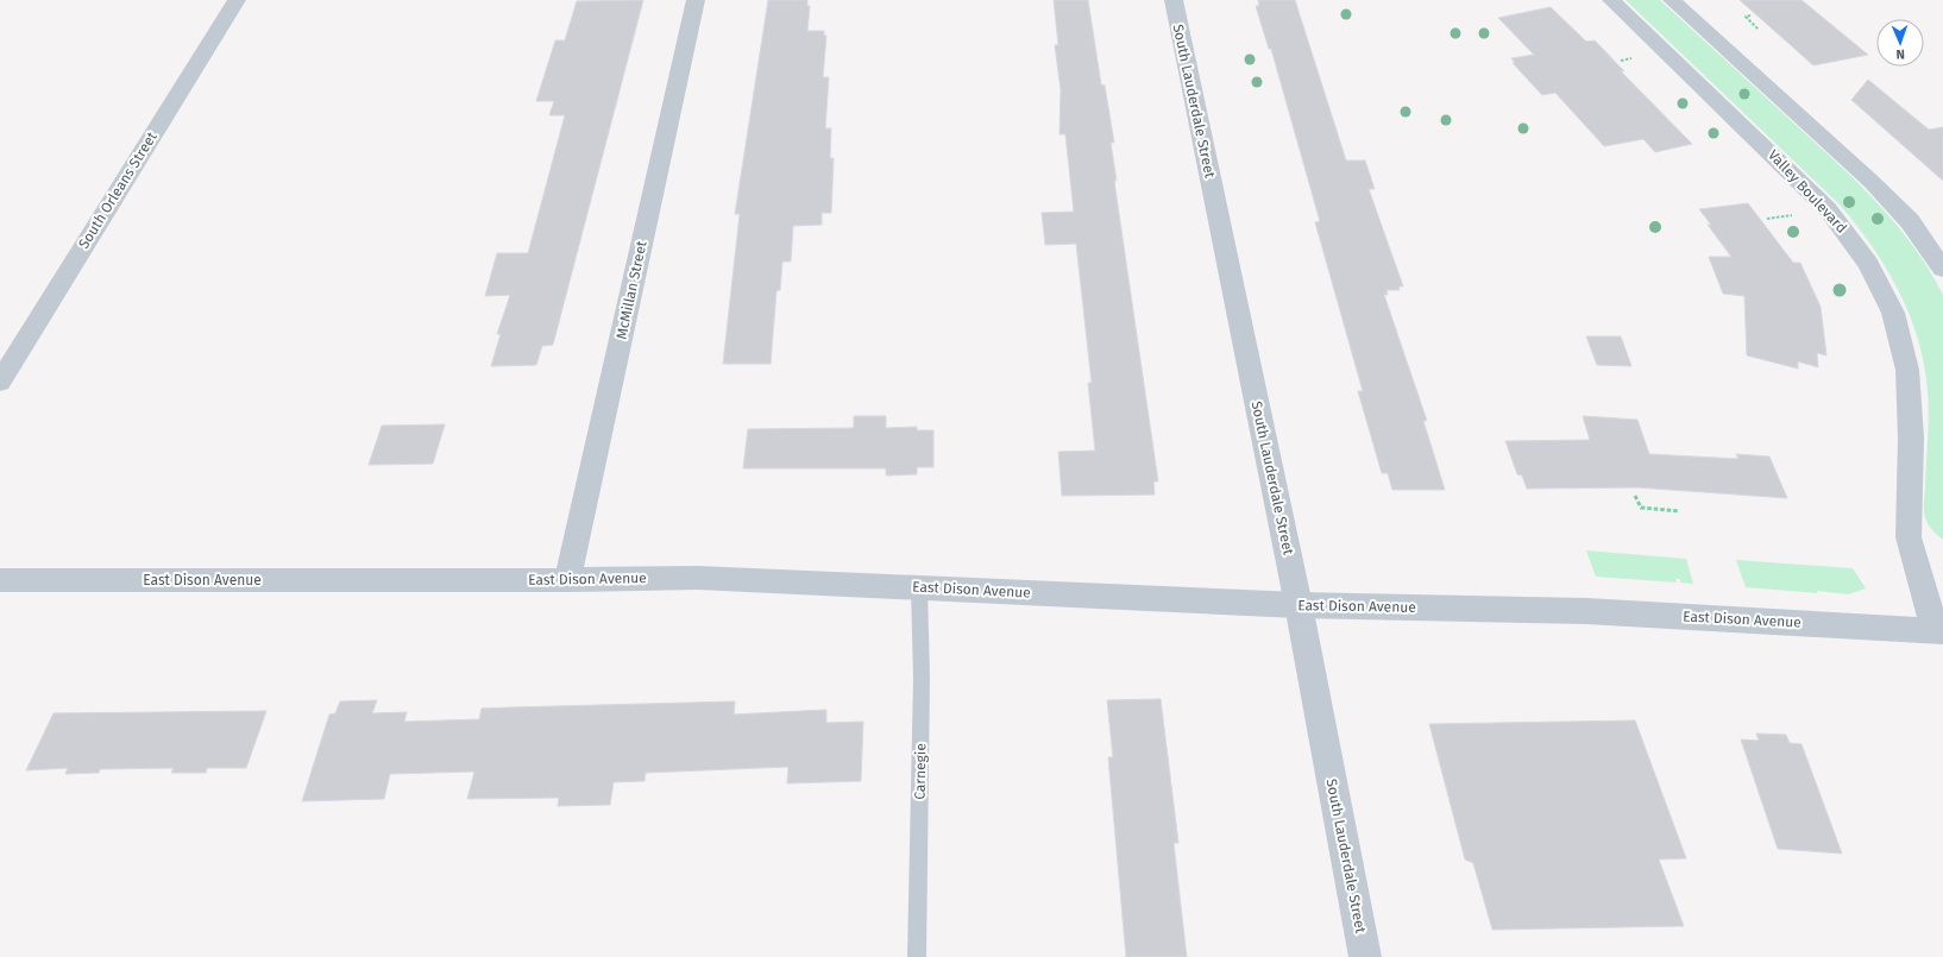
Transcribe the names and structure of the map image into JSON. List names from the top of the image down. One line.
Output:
{"streets":{"street":["South Lauderdale Street","South Orleans Street","Valley Boulevard","McMillan Street","East Dison Avenue"],"lane":["Carnegie"]},"crossings":[["South Lauderdale Street","East Dison Avenue"],["Valley Boulevard","East Dison Avenue"],["McMillan Street","East Dison Avenue"],["East Dison Avenue","Carnegie"]],"north":"bottom"}
